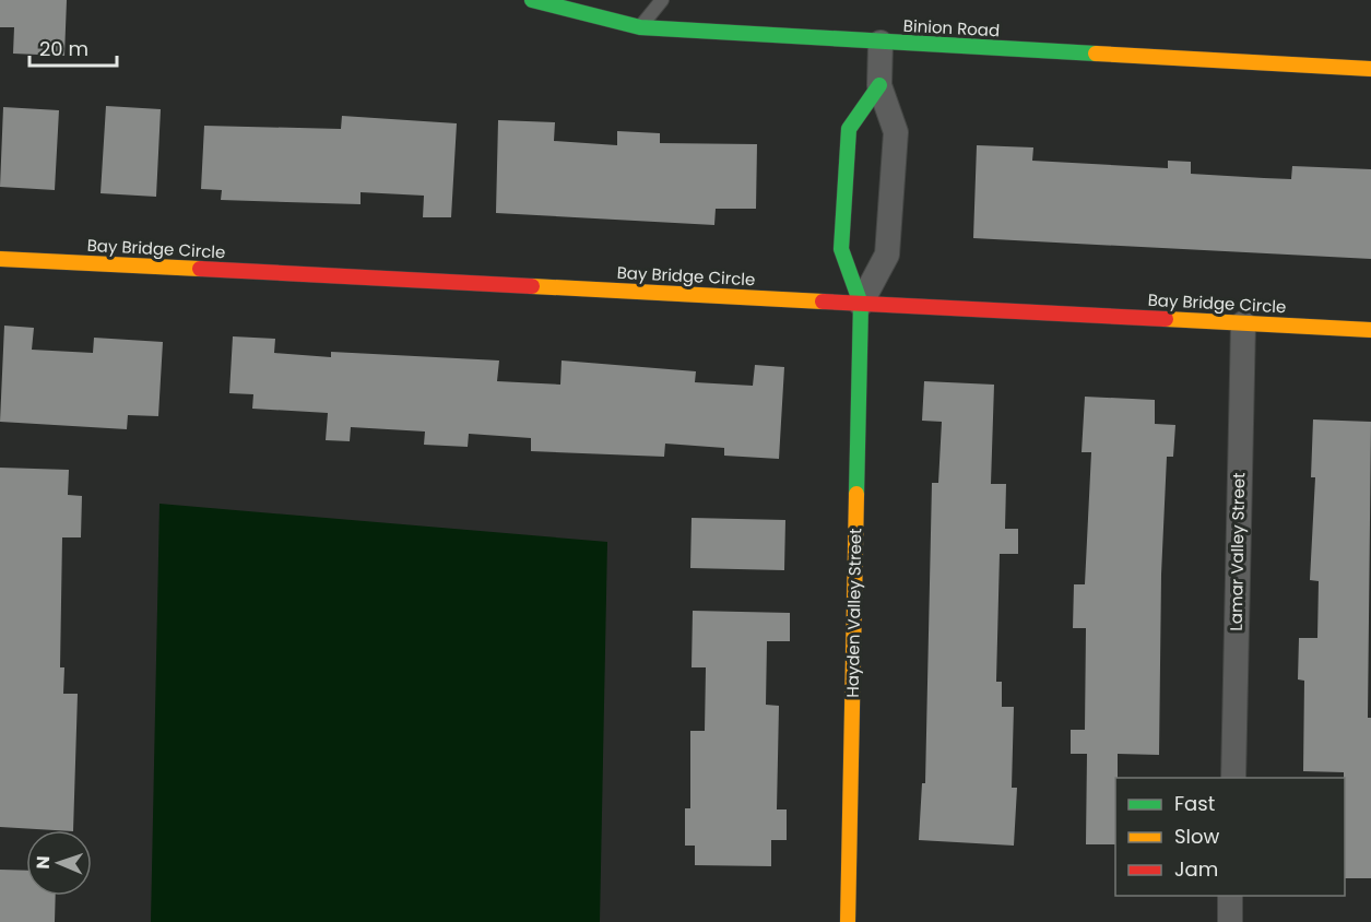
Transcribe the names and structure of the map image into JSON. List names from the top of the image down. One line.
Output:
{"streets":{"street":["Binion Road","Bay Bridge Circle","Lamar Valley Street","Hayden Valley Street"]},"crossings":[["Binion Road","Hayden Valley Street"],["Bay Bridge Circle","Lamar Valley Street"],["Bay Bridge Circle","Hayden Valley Street"]],"legend":["Fast","Slow","Jam"],"scale_bar":"20 m","north":"left"}
